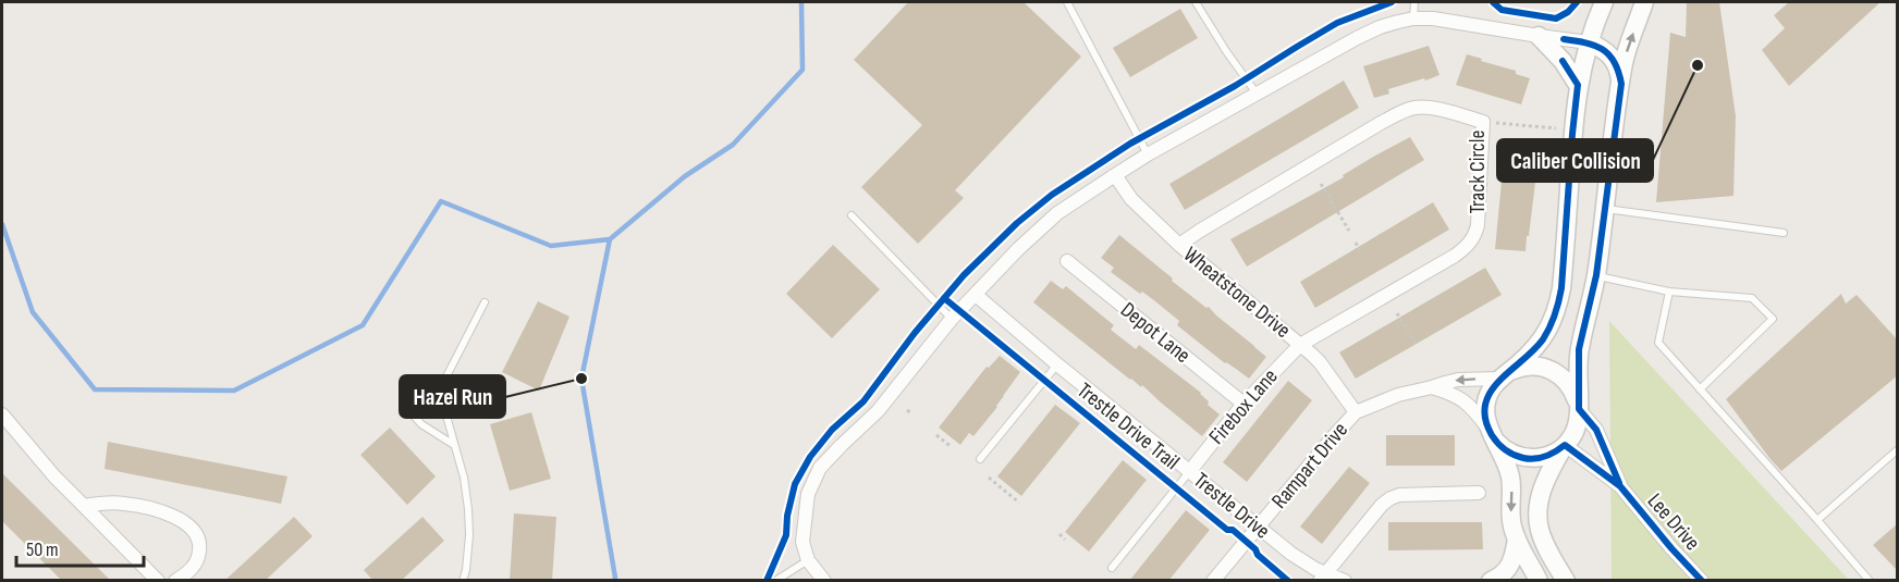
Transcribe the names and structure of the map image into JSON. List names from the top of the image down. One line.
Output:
{"streets":{"street":["Track Circle","Wheatstone Drive","Depot Lane","Firebox Lane","Rampart Drive","Trestle Drive","Lee Drive"],"cycle path":["Trestle Drive Trail"]},"crossings":[["Track Circle","Wheatstone Drive"],["Track Circle","Firebox Lane"],["Wheatstone Drive","Firebox Lane"],["Wheatstone Drive","Rampart Drive"],["Depot Lane","Firebox Lane"],["Firebox Lane","Trestle Drive"],["Rampart Drive","Trestle Drive"]],"places":["Caliber Collision","Hazel Run"],"scale_bar":"50 m"}
